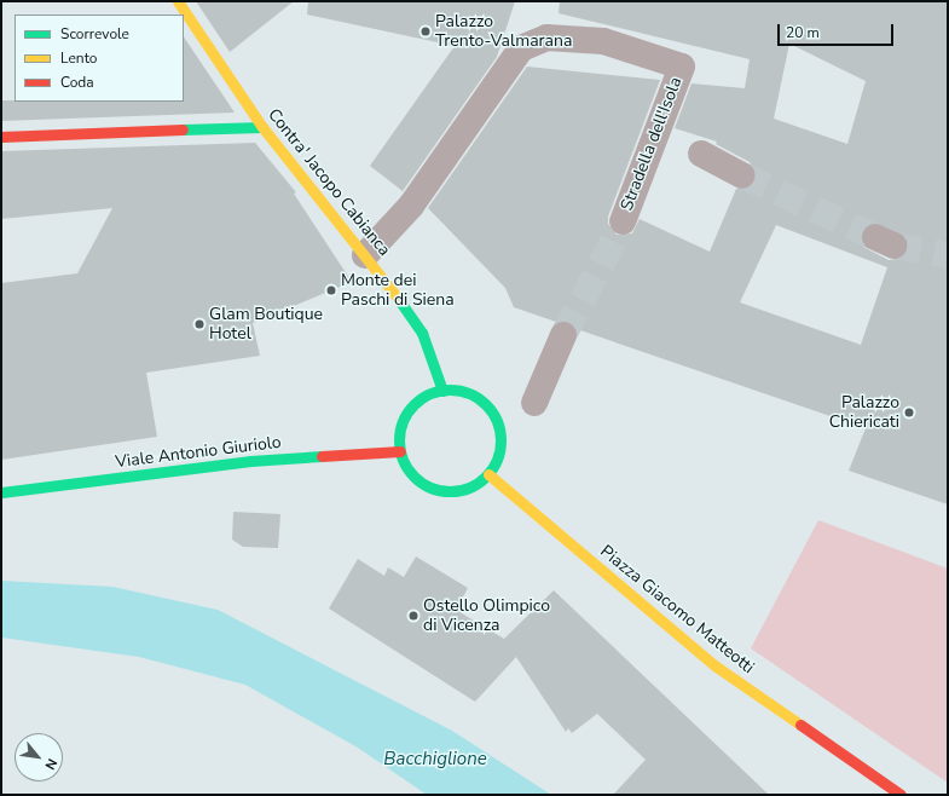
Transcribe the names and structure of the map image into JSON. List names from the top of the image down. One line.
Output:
{"streets":{"street":["Stradella dell'Isola","Contra' Jacopo Cabianca","Viale Antonio Giuriolo","Piazza Giacomo Matteotti"]},"crossings":[["Stradella dell'Isola","Contra' Jacopo Cabianca"],["Contra' Jacopo Cabianca","Viale Antonio Giuriolo"],["Contra' Jacopo Cabianca","Piazza Giacomo Matteotti"],["Viale Antonio Giuriolo","Piazza Giacomo Matteotti"]],"water":["Bacchiglione"],"places":["Palazzo Trento-Valmarana","Monte dei Paschi di Siena","Glam Boutique Hotel","Palazzo Chiericati","Ostello Olimpico di Vicenza"],"legend":["Scorrevole","Lento","Coda"],"scale_bar":"20 m","north":"bottom right"}
